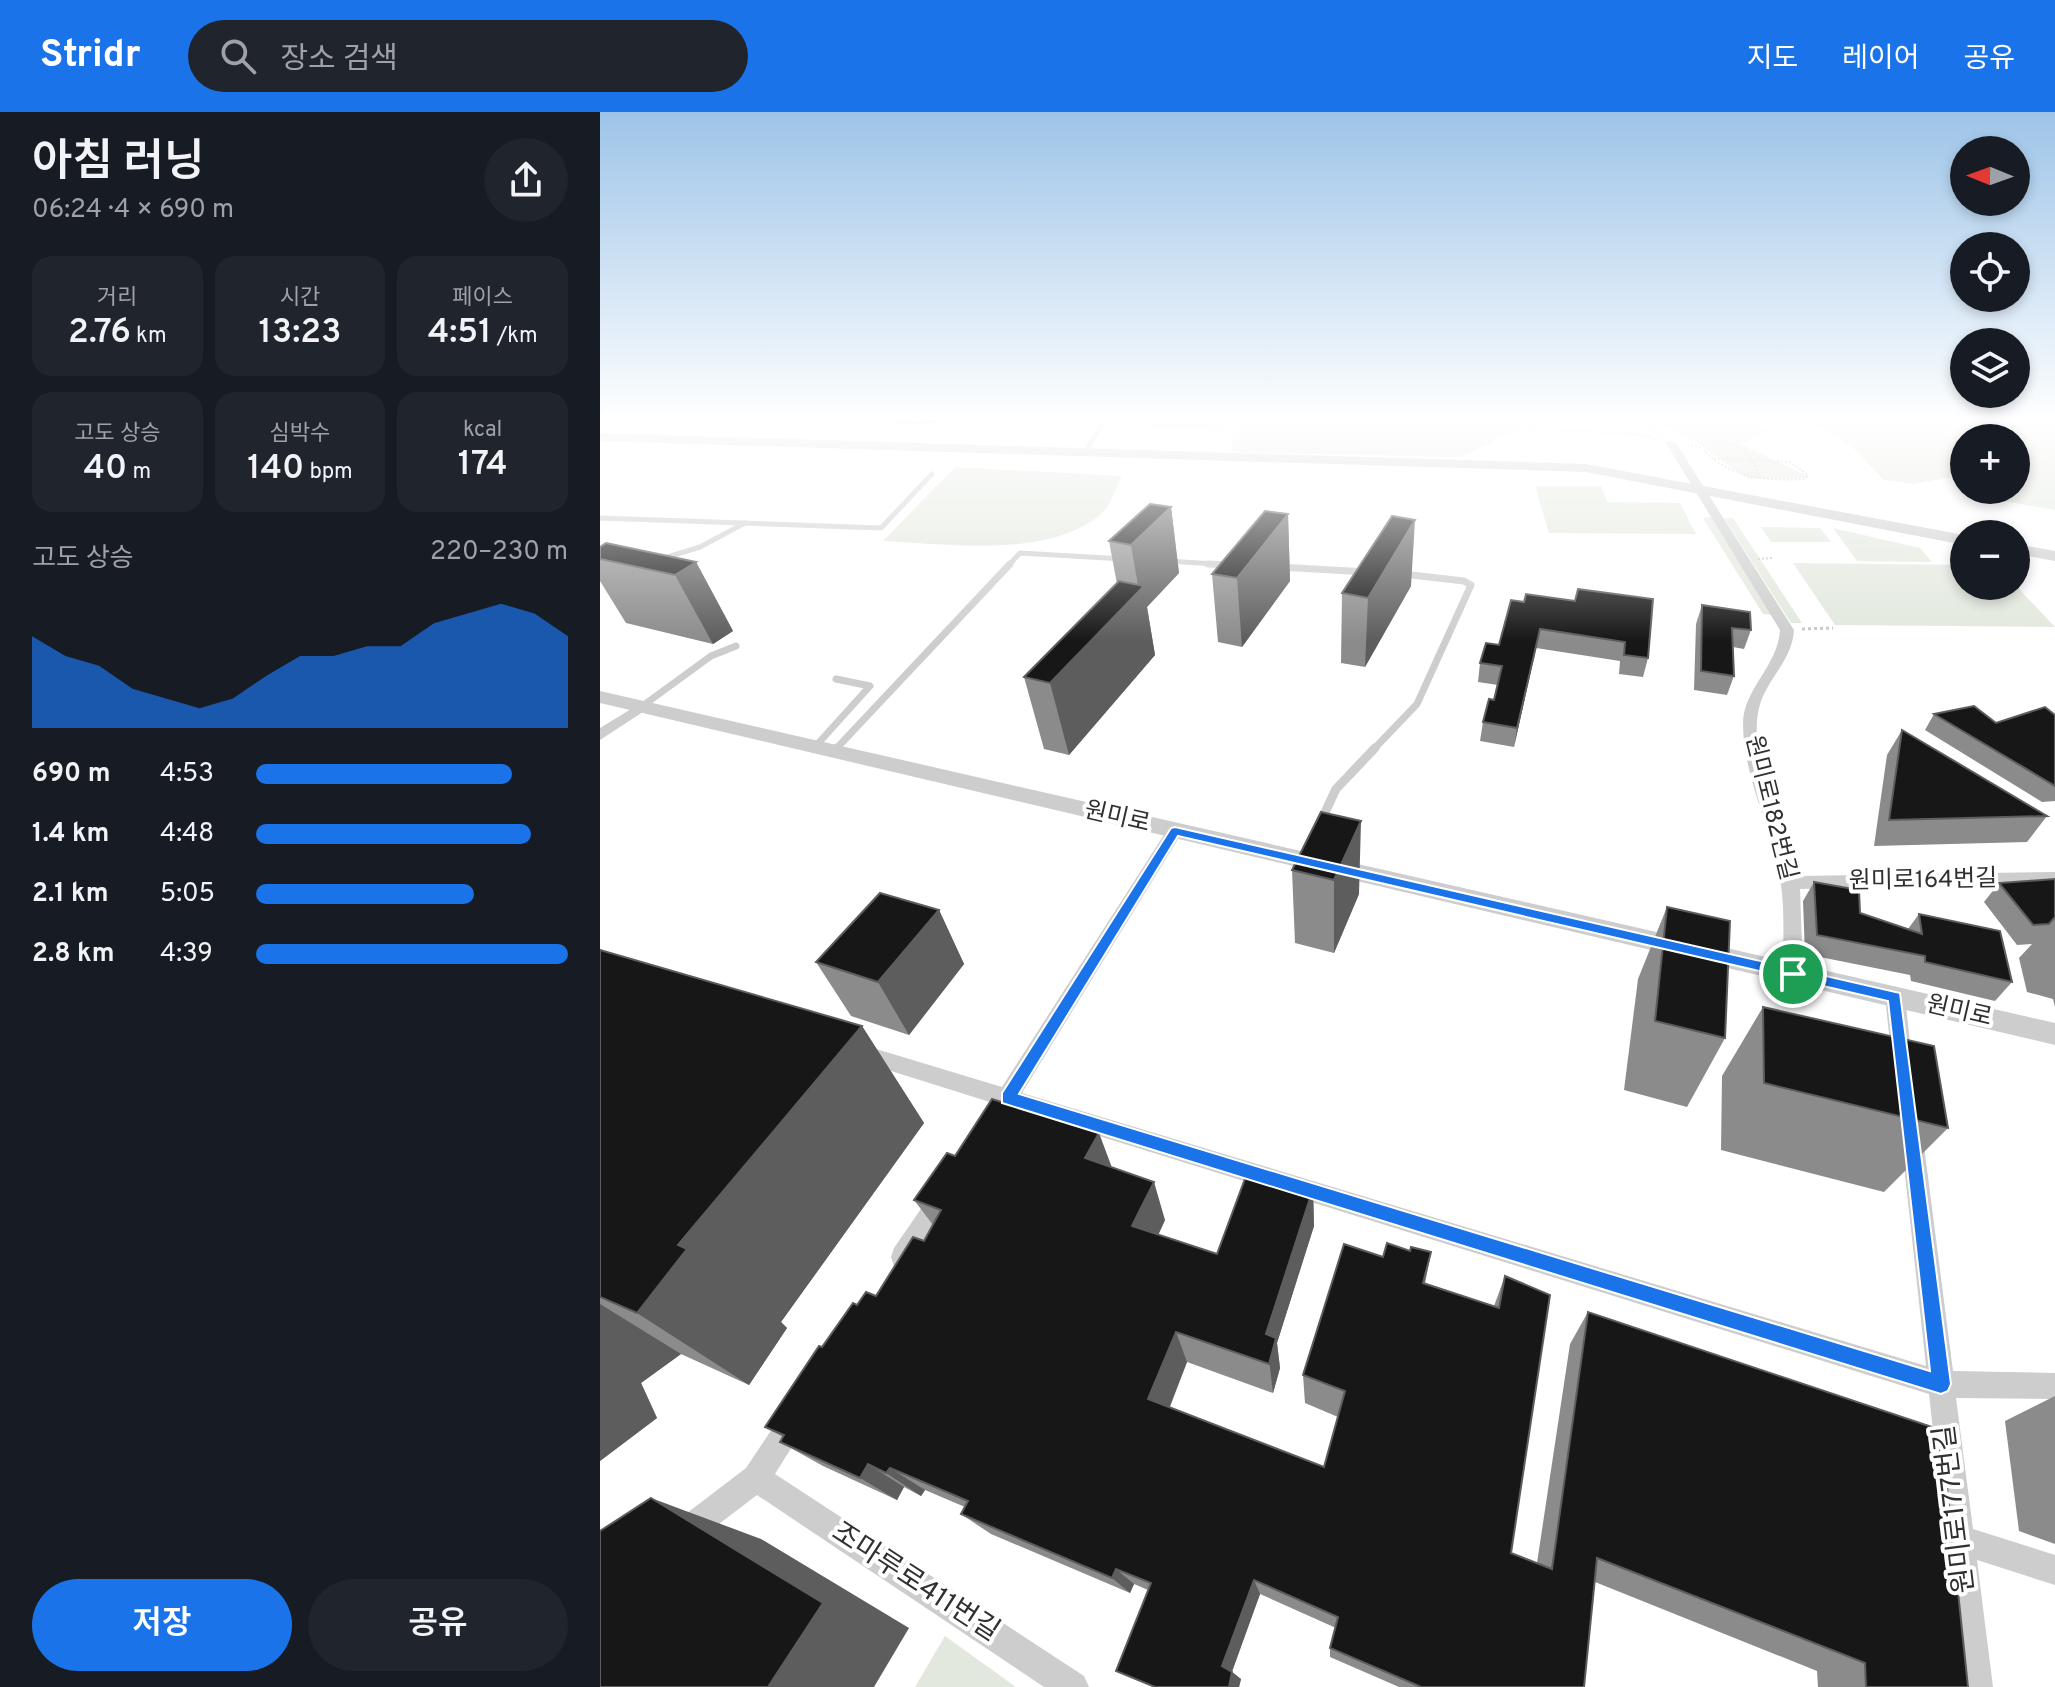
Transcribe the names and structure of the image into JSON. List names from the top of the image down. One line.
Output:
{"streets":{"street":["원미로182번길","원미로","원미로164번길","원미로177번길","조마루로411번길"]},"crossings":[["원미로182번길","원미로"],["원미로182번길","원미로164번길"],["원미로","원미로177번길"]],"north":"left","page":{"header":"Stridr","search":"장소 검색","nav":["지도","레이어","공유"],"heading":["아침 러닝","06:24 · 4 × 690 m"],"map_buttons":["+","−"],"stats":[["거리","2.76 km"],["시간","13:23"],["페이스","4:51 /km"],["고도 상승","40 m"],["심박수","140 bpm"],["kcal","174"]],"chart":["고도 상승","220–230 m"],"list":[{"name":"690 m","note":"4:53"},{"name":"1.4 km","note":"4:48"},{"name":"2.1 km","note":"5:05"},{"name":"2.8 km","note":"4:39"}],"buttons":["저장","공유"]}}
